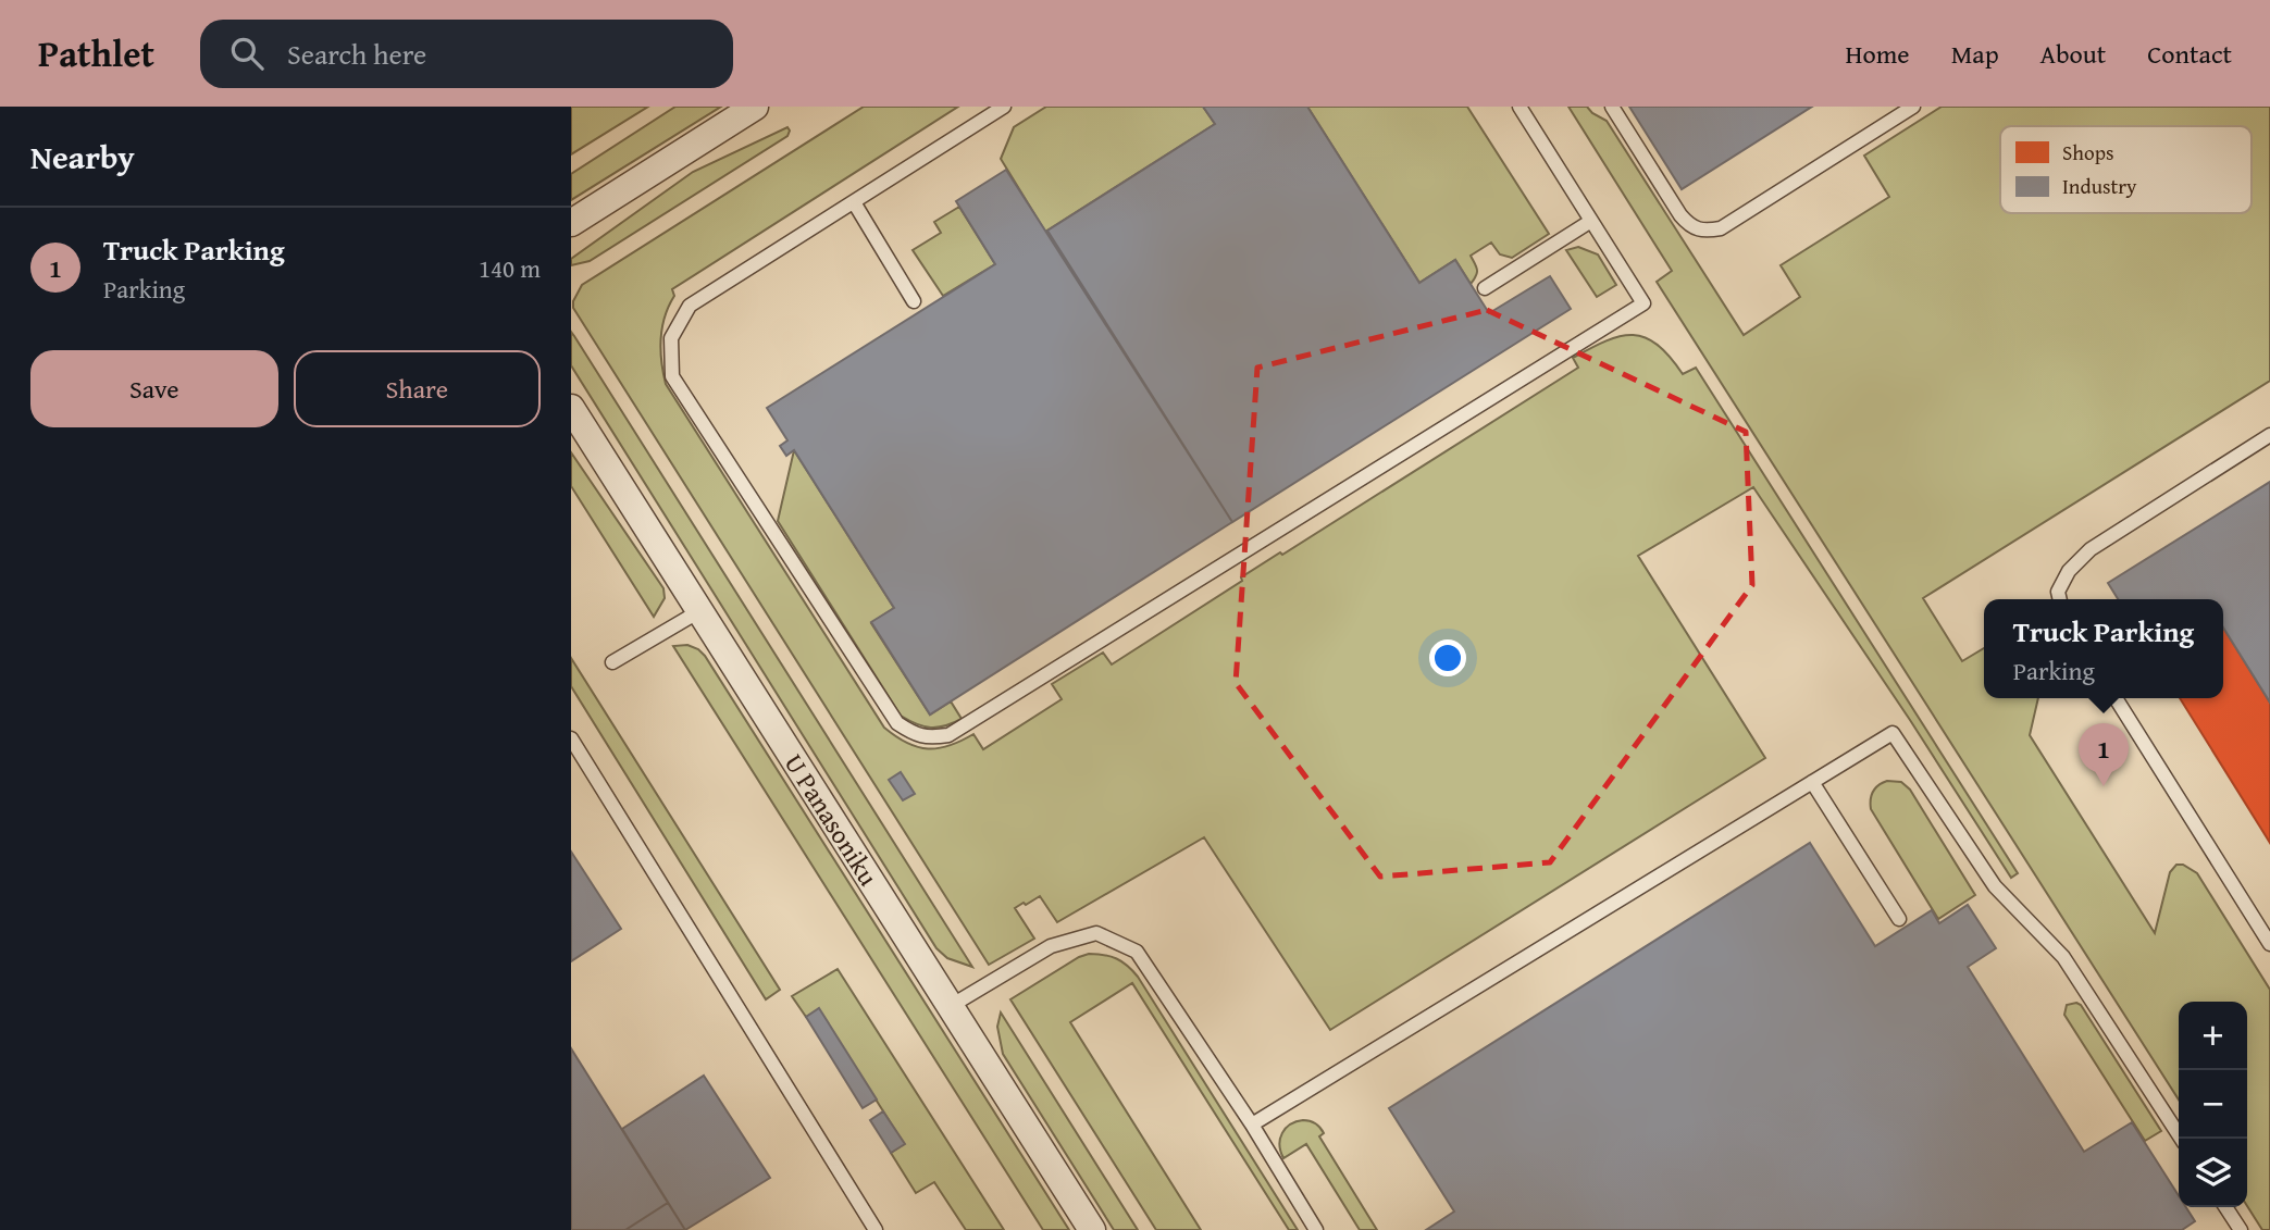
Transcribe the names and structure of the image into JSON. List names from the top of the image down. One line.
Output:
{"streets":{"street":["U Panasoniku"]},"legend":["Shops","Industry"],"page":{"header":"Pathlet","search":"Search here","nav":["Home","Map","About","Contact"],"heading":"Nearby","list":[{"mark":"1","name":"Truck Parking","note":"Parking","value":"140 m"}],"buttons":["Save","Share"],"popup":["Truck Parking","Parking"],"pins":"1","map_buttons":["+","−"]}}
